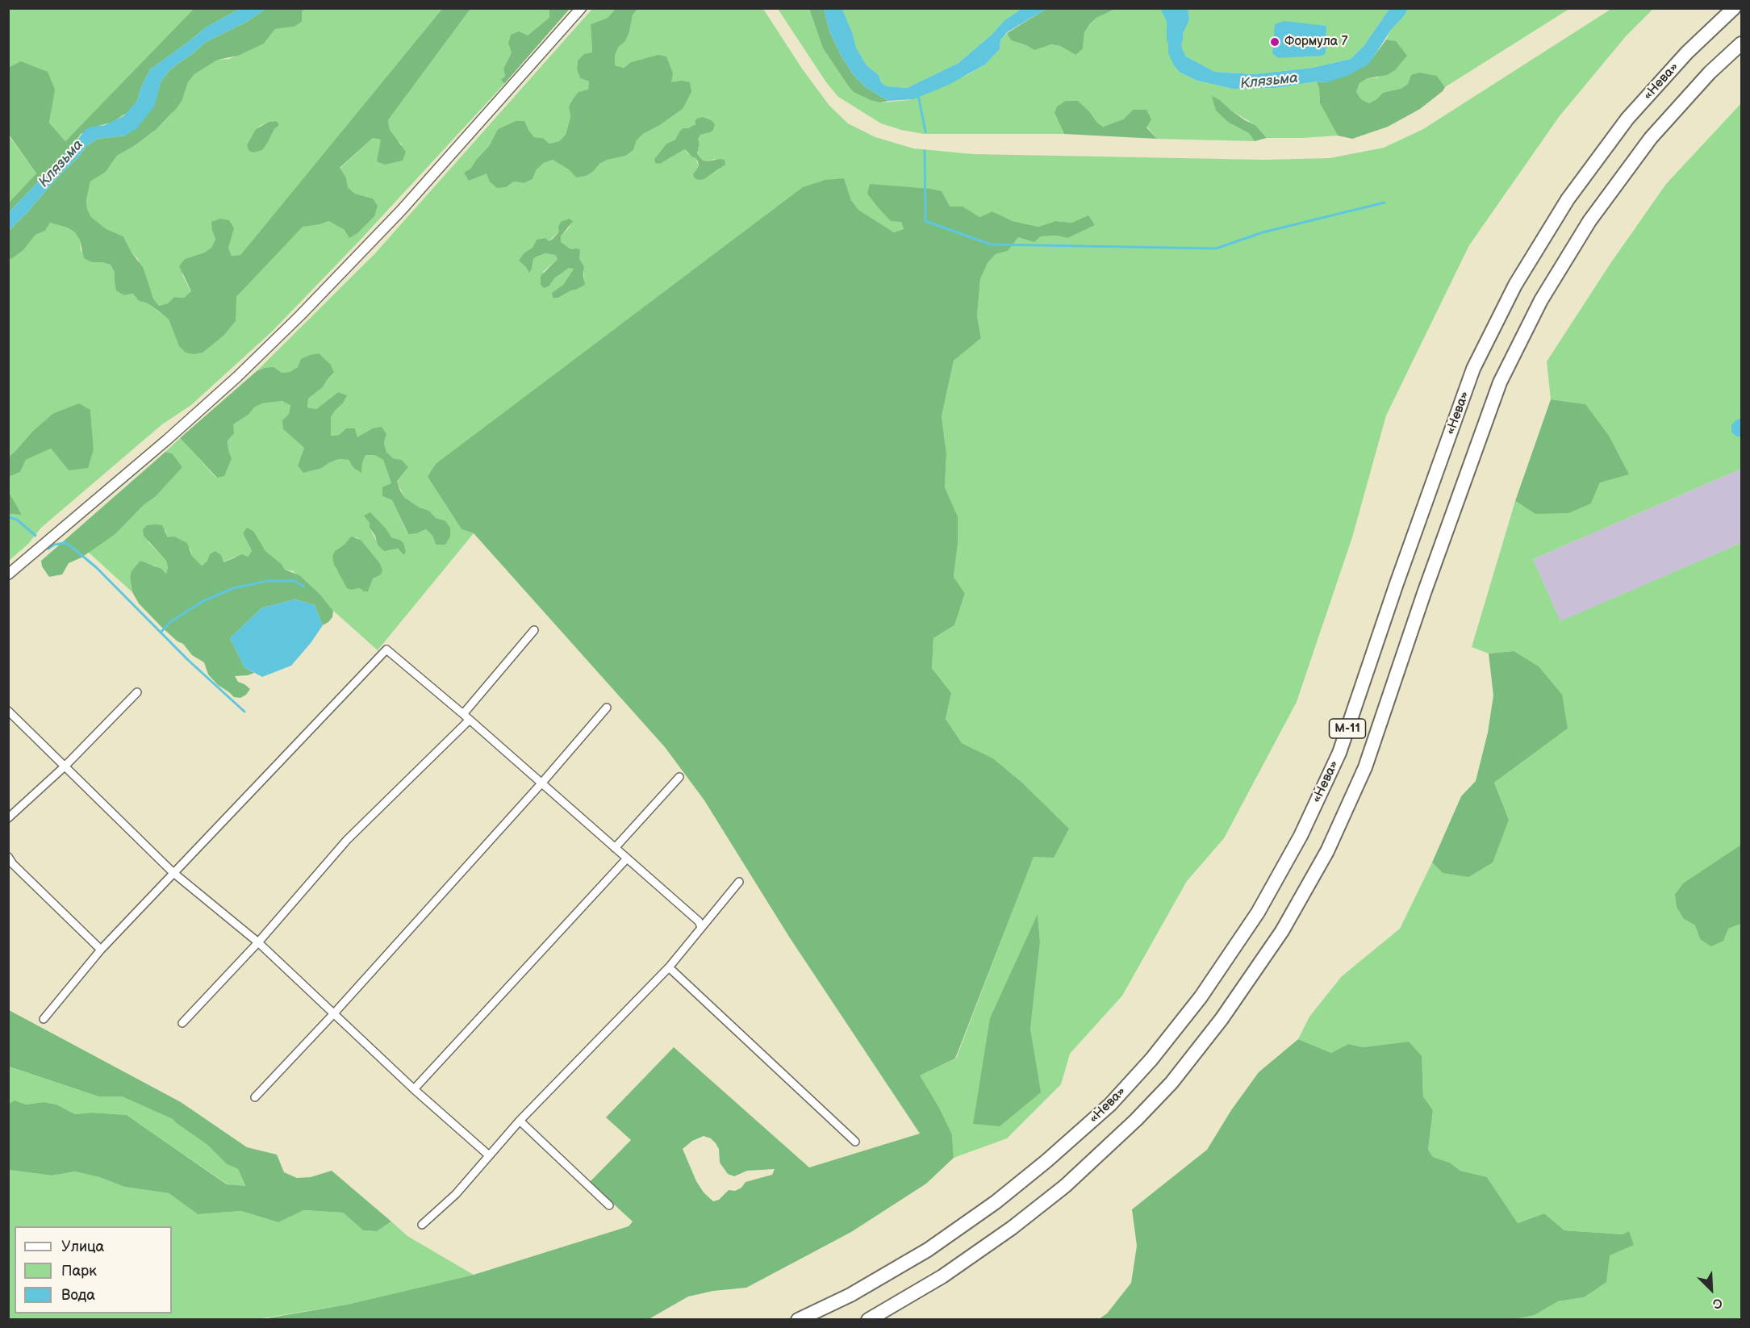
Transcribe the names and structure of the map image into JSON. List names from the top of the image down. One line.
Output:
{"streets":{"highway":["«Нева»","М-11"]},"water":["Клязьма"],"places":["Формула 7"],"legend":["Улица","Парк","Вода"],"north":"bottom right"}
